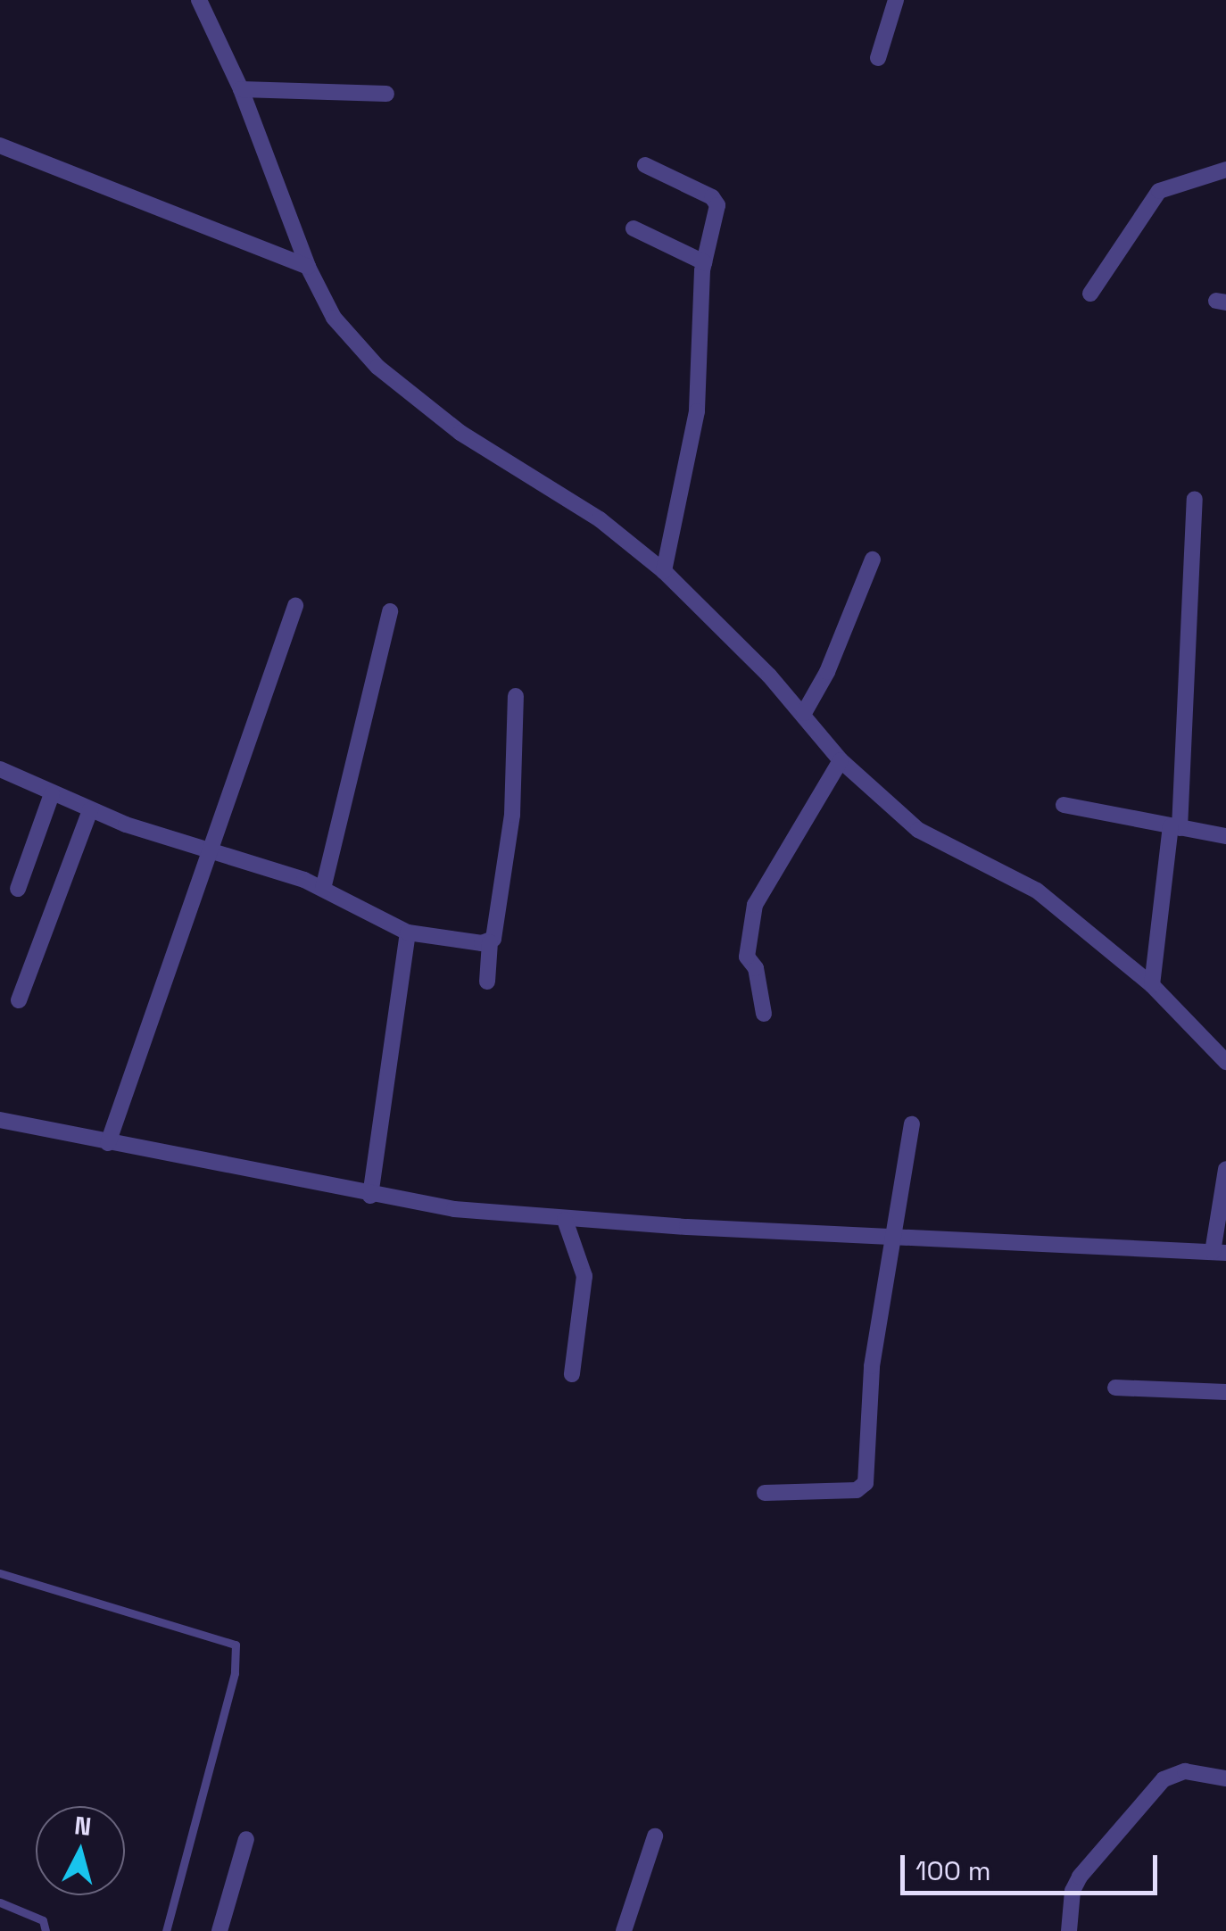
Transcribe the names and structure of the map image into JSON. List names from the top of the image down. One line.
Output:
{"scale_bar":"100 m","north":"top"}
